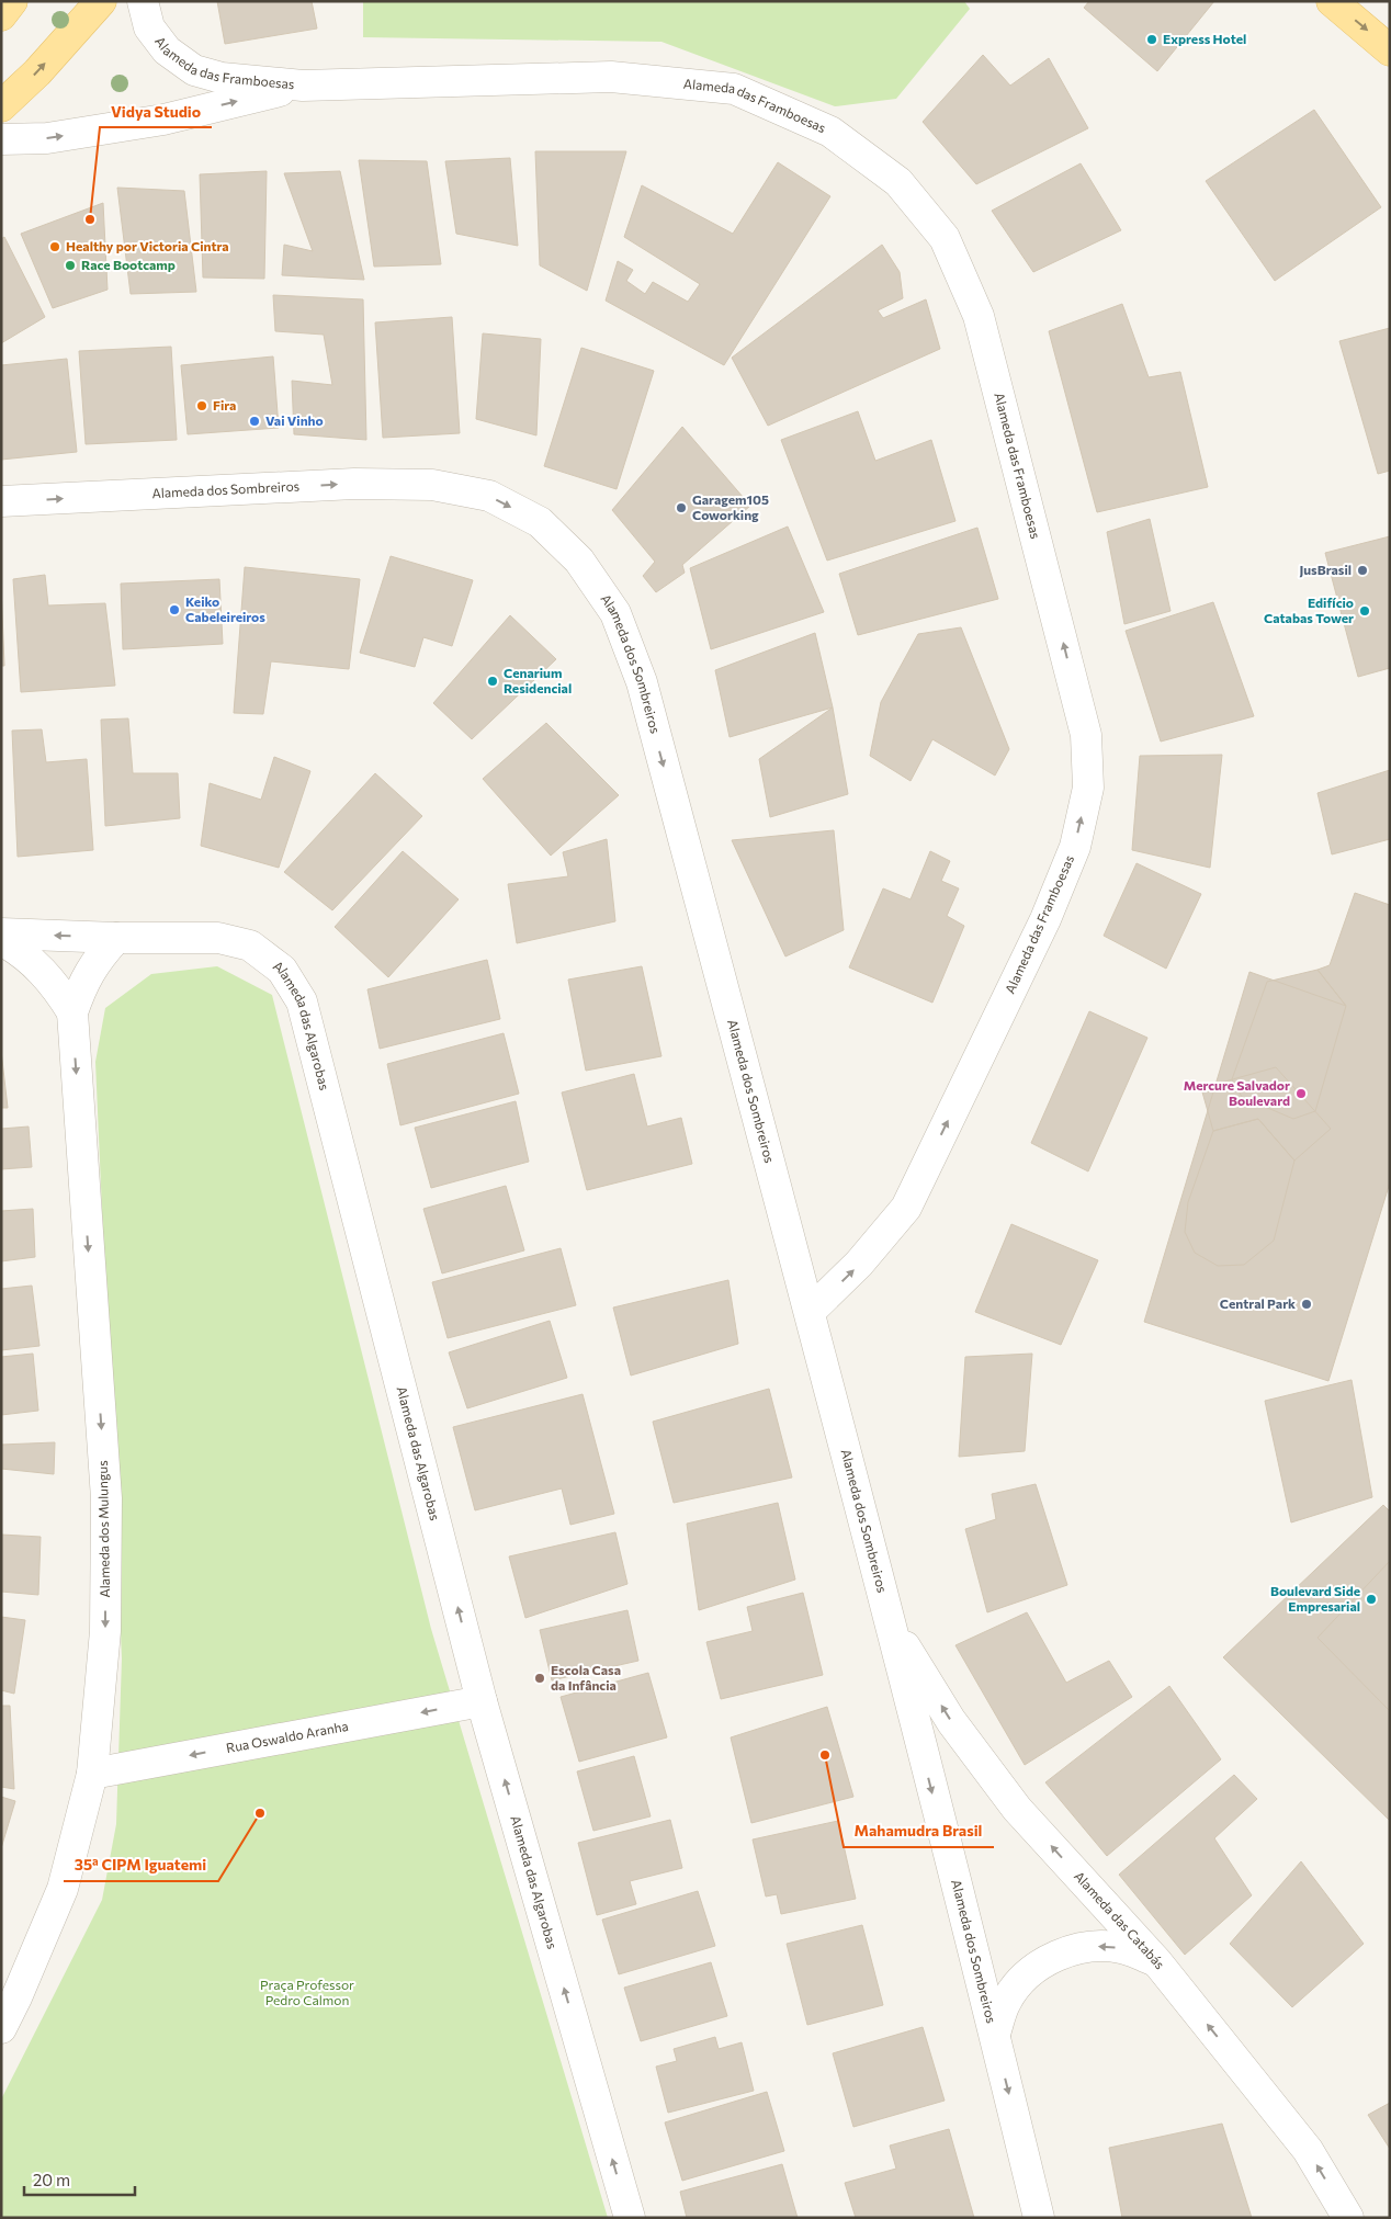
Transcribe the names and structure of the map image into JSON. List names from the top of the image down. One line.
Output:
{"streets":{"street":["Alameda das Framboesas","Alameda dos Sombreiros","Alameda das Algarobas","Alameda dos Mulungus","Rua Oswaldo Aranha","Alameda das Catabás"]},"crossings":[["Alameda das Framboesas","Alameda dos Sombreiros"],["Alameda dos Sombreiros","Alameda das Catabás"],["Alameda das Algarobas","Alameda dos Mulungus"],["Alameda das Algarobas","Rua Oswaldo Aranha"],["Alameda dos Mulungus","Rua Oswaldo Aranha"]],"one_way":["Alameda dos Sombreiros","Alameda das Algarobas","Alameda dos Mulungus","Rua Oswaldo Aranha","Alameda das Catabás"],"parks":["Praça Professor Pedro Calmon"],"places":["Express Hotel","Vidya Studio","Healthy por Victoria Cintra","Race Bootcamp","Fira","Vai Vinho","Garagem105 Coworking","JusBrasil","Keiko Cabeleireiros","Edifício Catabas Tower","Cenarium Residencial","Mercure Salvador Boulevard","Central Park","Boulevard Side Empresarial","Escola Casa da Infância","Mahamudra Brasil","35ª CIPM Iguatemi"],"scale_bar":"20 m"}
